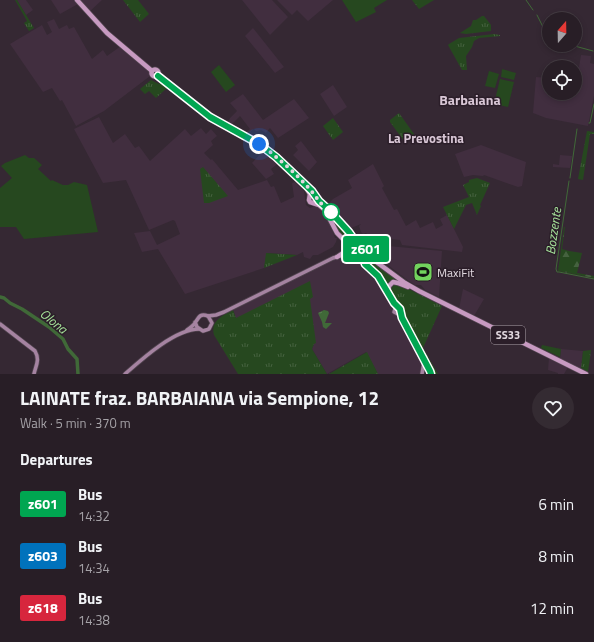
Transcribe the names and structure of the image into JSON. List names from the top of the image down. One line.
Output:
{"streets":{"main road":["SS33"]},"districts":["Barbaiana","La Prevostina"],"water":["Bozzente","Olona"],"places":{"sports":["MaxiFit"]},"lines":["bus line z601"],"north":"top","page":{"on_map":"z601","heading":[["LAINATE fraz. BARBAIANA via Sempione, 12","Walk · 5 min · 370 m"],"Departures"],"list":[{"mark":"z601","name":"Bus","note":"14:32","value":"6 min"},{"mark":"z603","name":"Bus","note":"14:34","value":"8 min"},{"mark":"z618","name":"Bus","note":"14:38","value":"12 min"}]}}
